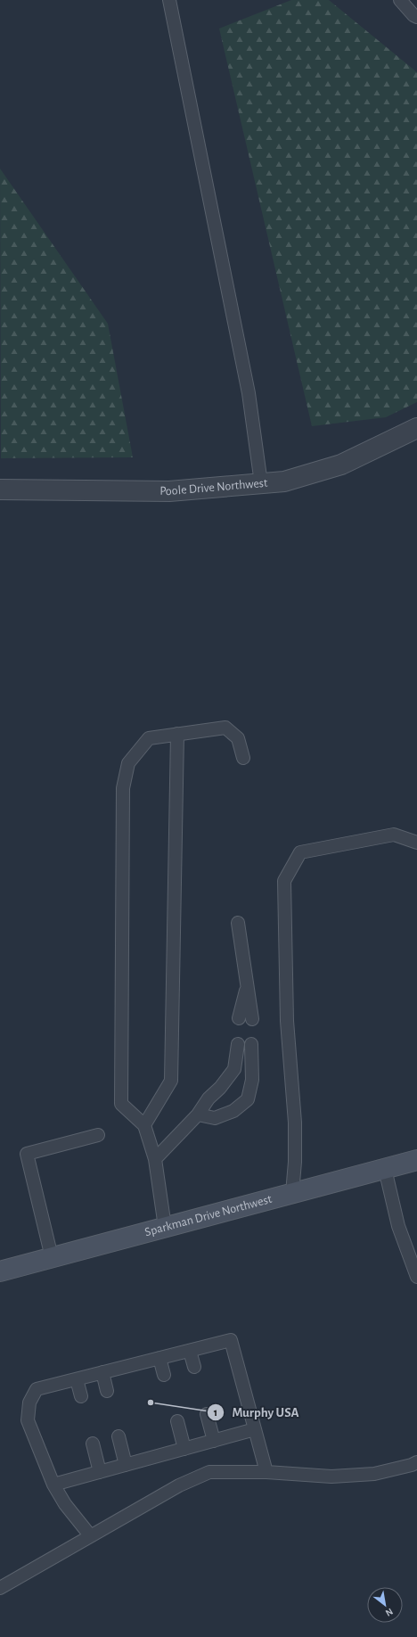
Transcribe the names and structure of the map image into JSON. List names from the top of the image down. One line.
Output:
{"streets":{"main road":["Sparkman Drive Northwest"],"street":["Poole Drive Northwest"]},"places":["Murphy USA"],"north":"bottom right"}
